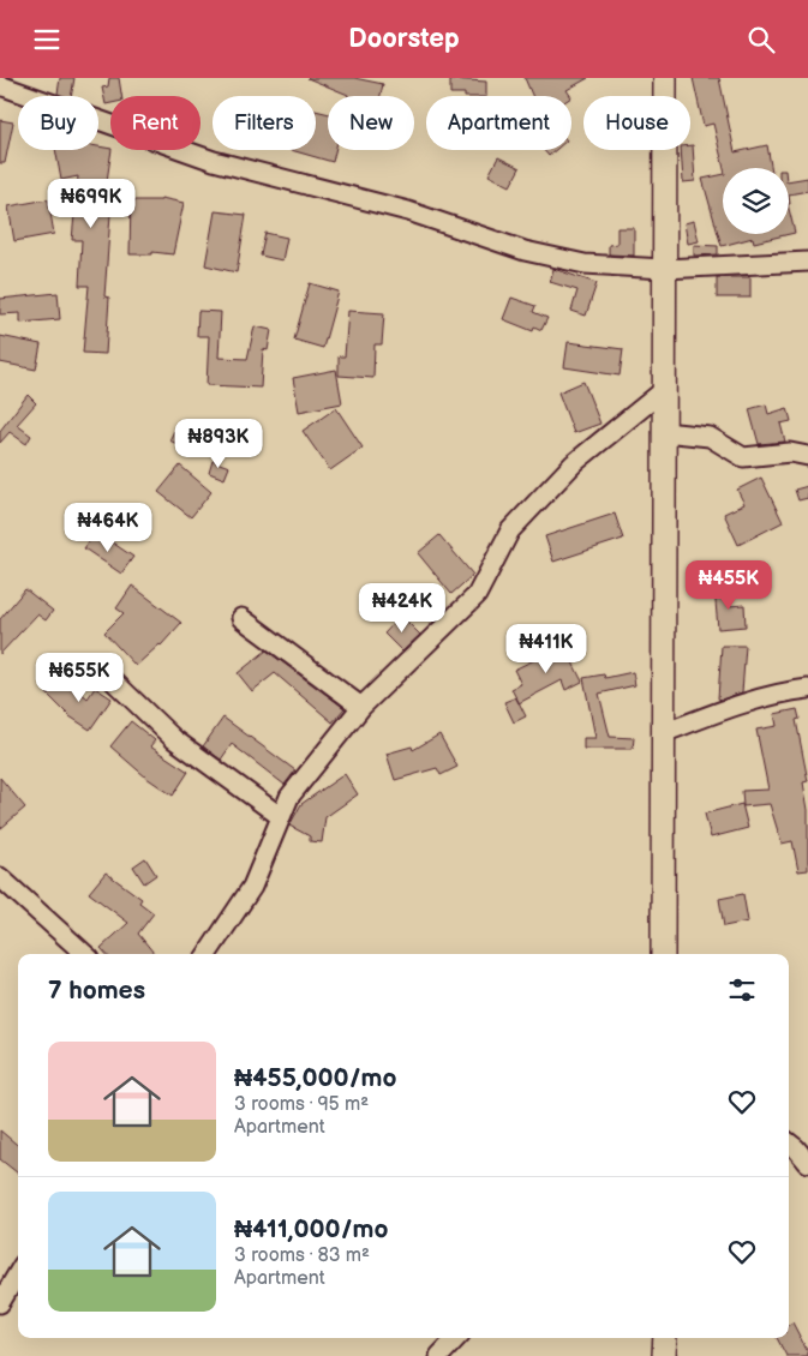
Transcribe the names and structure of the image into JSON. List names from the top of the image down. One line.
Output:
{"page":{"header":"Doorstep","chip":["Buy","Rent","Filters","New","Apartment","House"],"price":["₦699K","₦893K","₦464K","₦455K","₦424K","₦411K","₦655K"],"heading":"7 homes","list":[{"name":"₦455,000/mo","note":"3 rooms · 95 m² · Apartment"},{"name":"₦411,000/mo","note":"3 rooms · 83 m² · Apartment"}]}}
